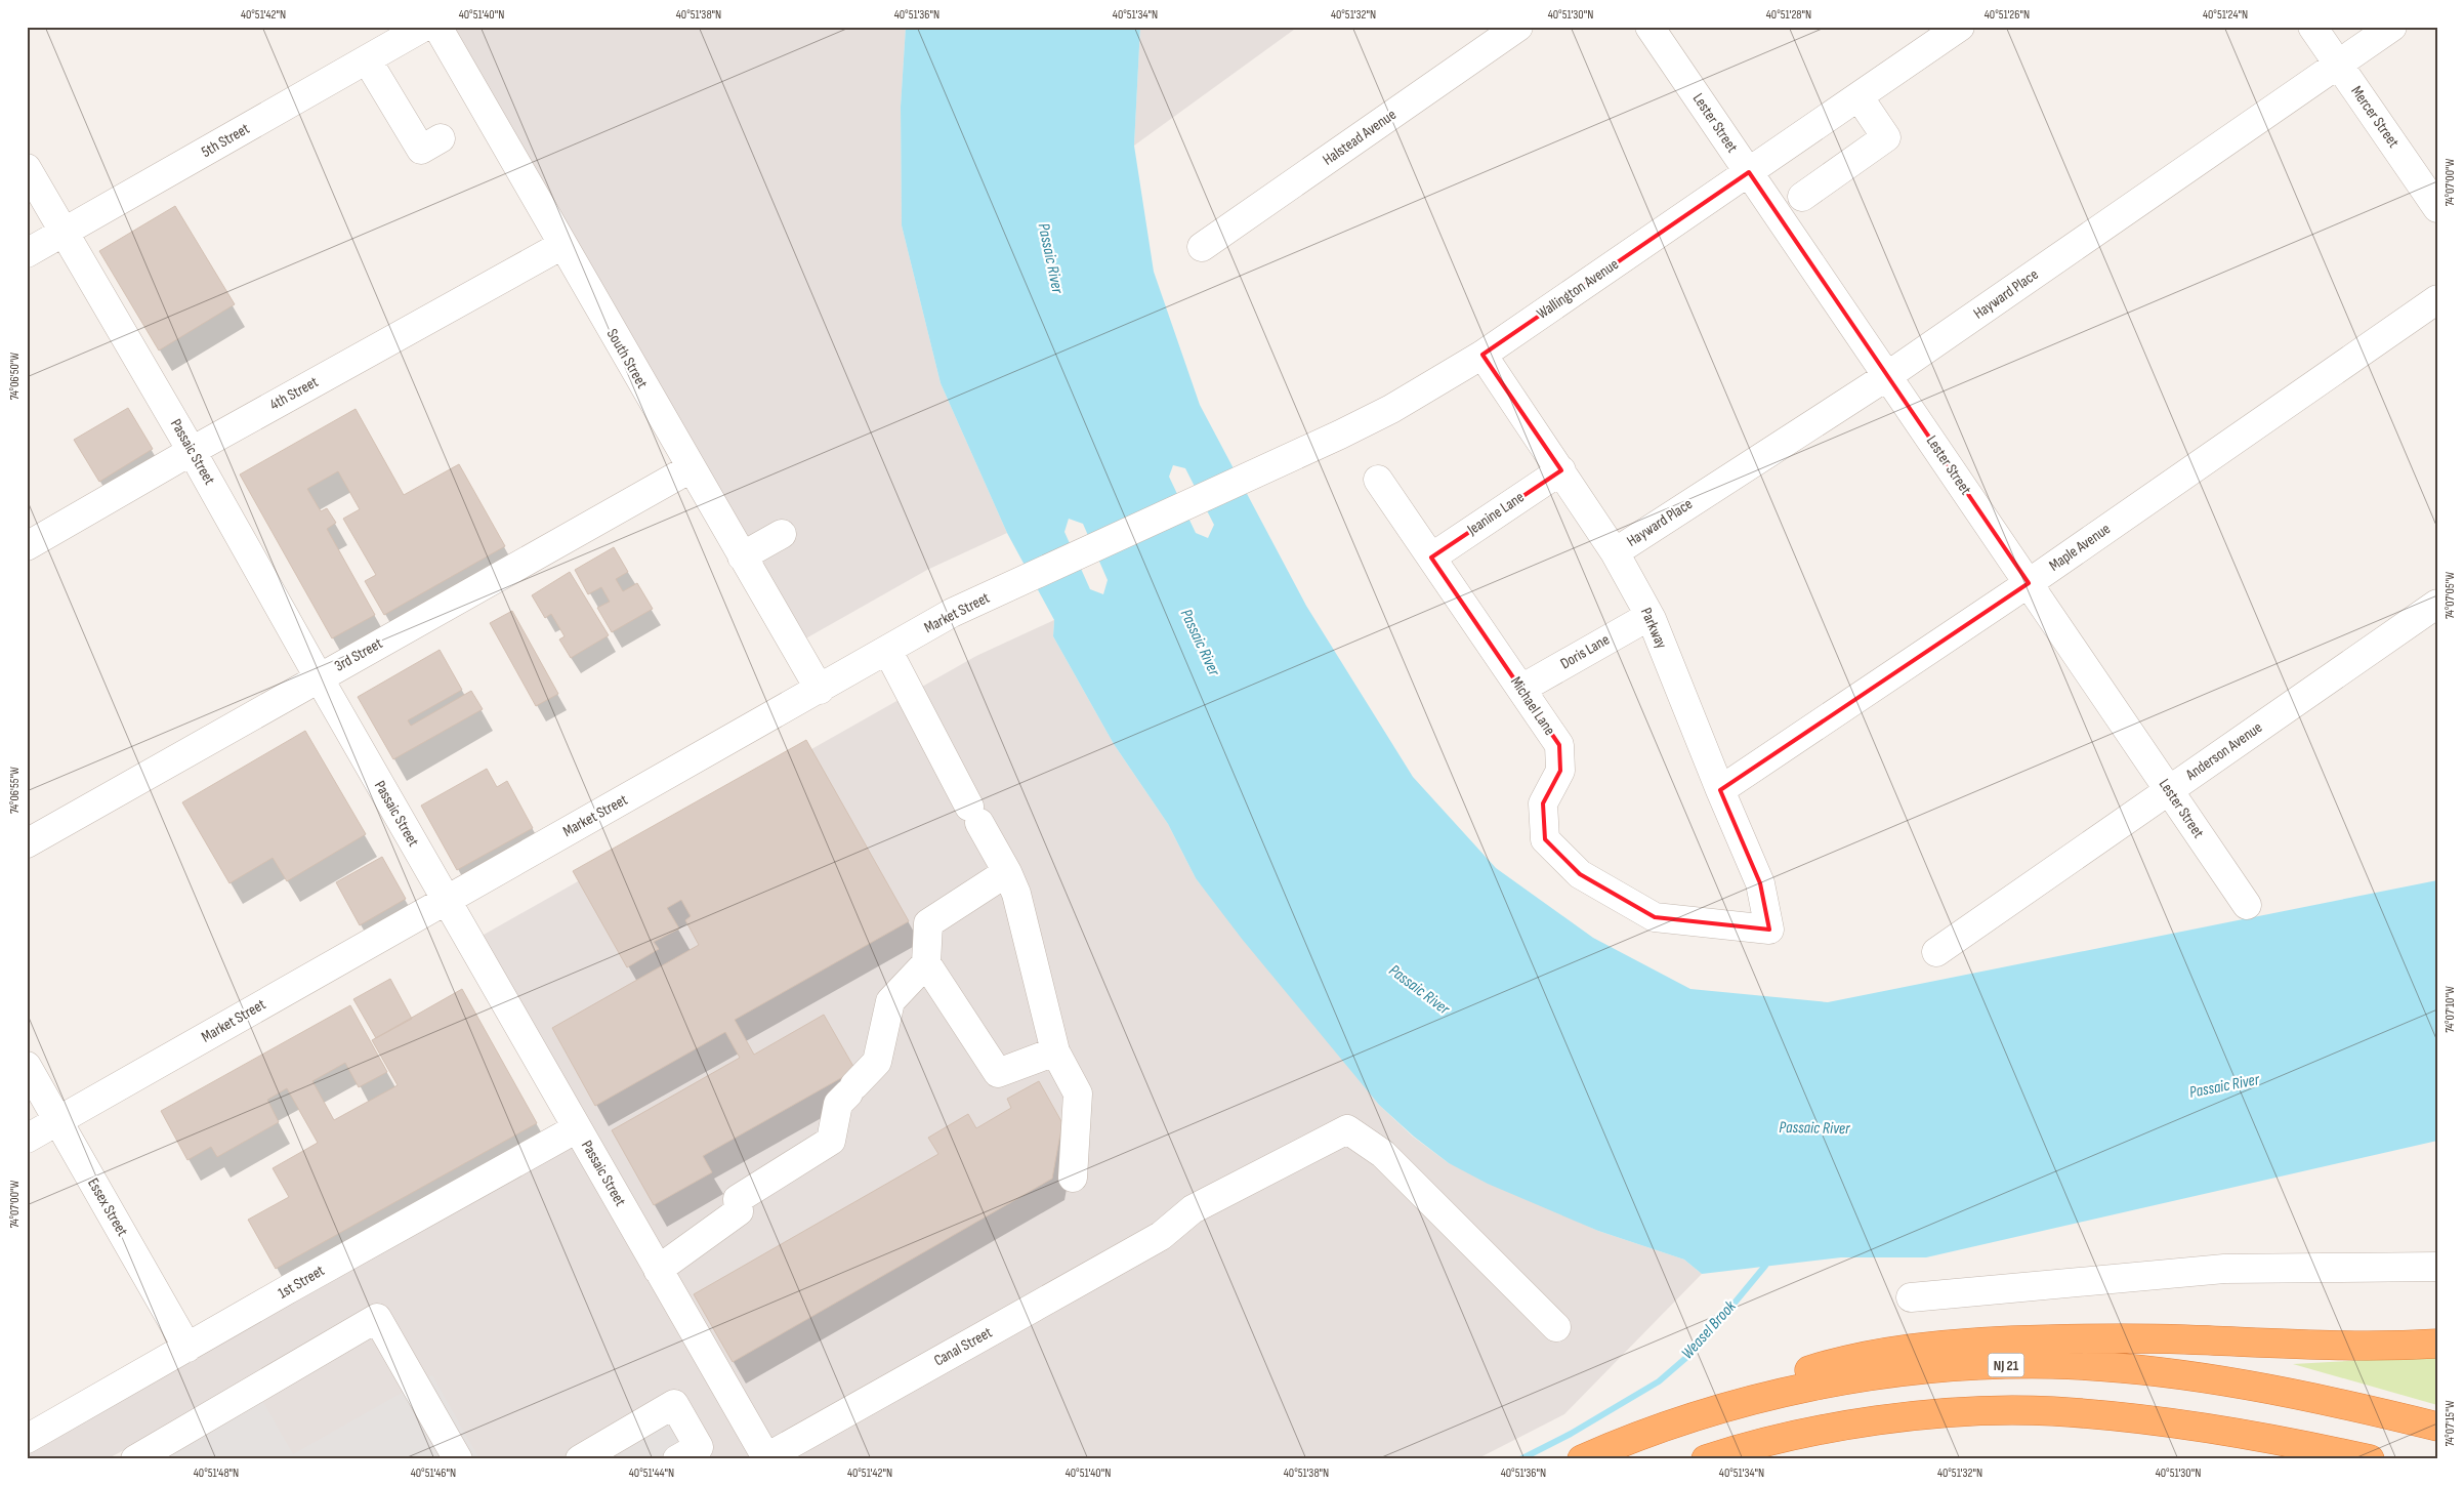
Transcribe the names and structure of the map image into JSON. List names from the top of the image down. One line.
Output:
{"streets":{"highway":["NJ 21"],"street":["Mercer Street","Lester Street","Halstead Avenue","5th Street","Wallington Avenue","Hayward Place","South Street","4th Street","Passaic Street","Jeanine Lane","Maple Avenue","Market Street","Parkway","Doris Lane","3rd Street","Michael Lane","Anderson Avenue","Essex Street","1st Street","Canal Street"]},"crossings":[["Mercer Street","Hayward Place"],["Lester Street","Wallington Avenue"],["Lester Street","Hayward Place"],["Lester Street","Maple Avenue"],["Lester Street","Anderson Avenue"],["5th Street","Passaic Street"],["Wallington Avenue","Market Street"],["Wallington Avenue","Parkway"],["Hayward Place","Parkway"],["South Street","4th Street"],["South Street","Market Street"],["South Street","3rd Street"],["4th Street","Passaic Street"],["Passaic Street","Market Street"],["Passaic Street","3rd Street"],["Passaic Street","1st Street"],["Passaic Street","Canal Street"],["Jeanine Lane","Parkway"],["Jeanine Lane","Michael Lane"],["Maple Avenue","Parkway"],["Market Street","Essex Street"],["Parkway","Doris Lane"],["Parkway","Michael Lane"],["Doris Lane","Michael Lane"],["Essex Street","1st Street"]],"water":["Passaic River","Weasel Brook"],"coordinates":["40°51'42\"N","40°51'40\"N","40°51'38\"N","40°51'36\"N","40°51'34\"N","40°51'32\"N","40°51'30\"N","40°51'28\"N","40°51'26\"N","40°51'24\"N","74°07'00\"W","74°06'50\"W","74°07'05\"W","74°06'55\"W","74°07'10\"W","74°07'15\"W","40°51'48\"N","40°51'46\"N","40°51'44\"N"]}
